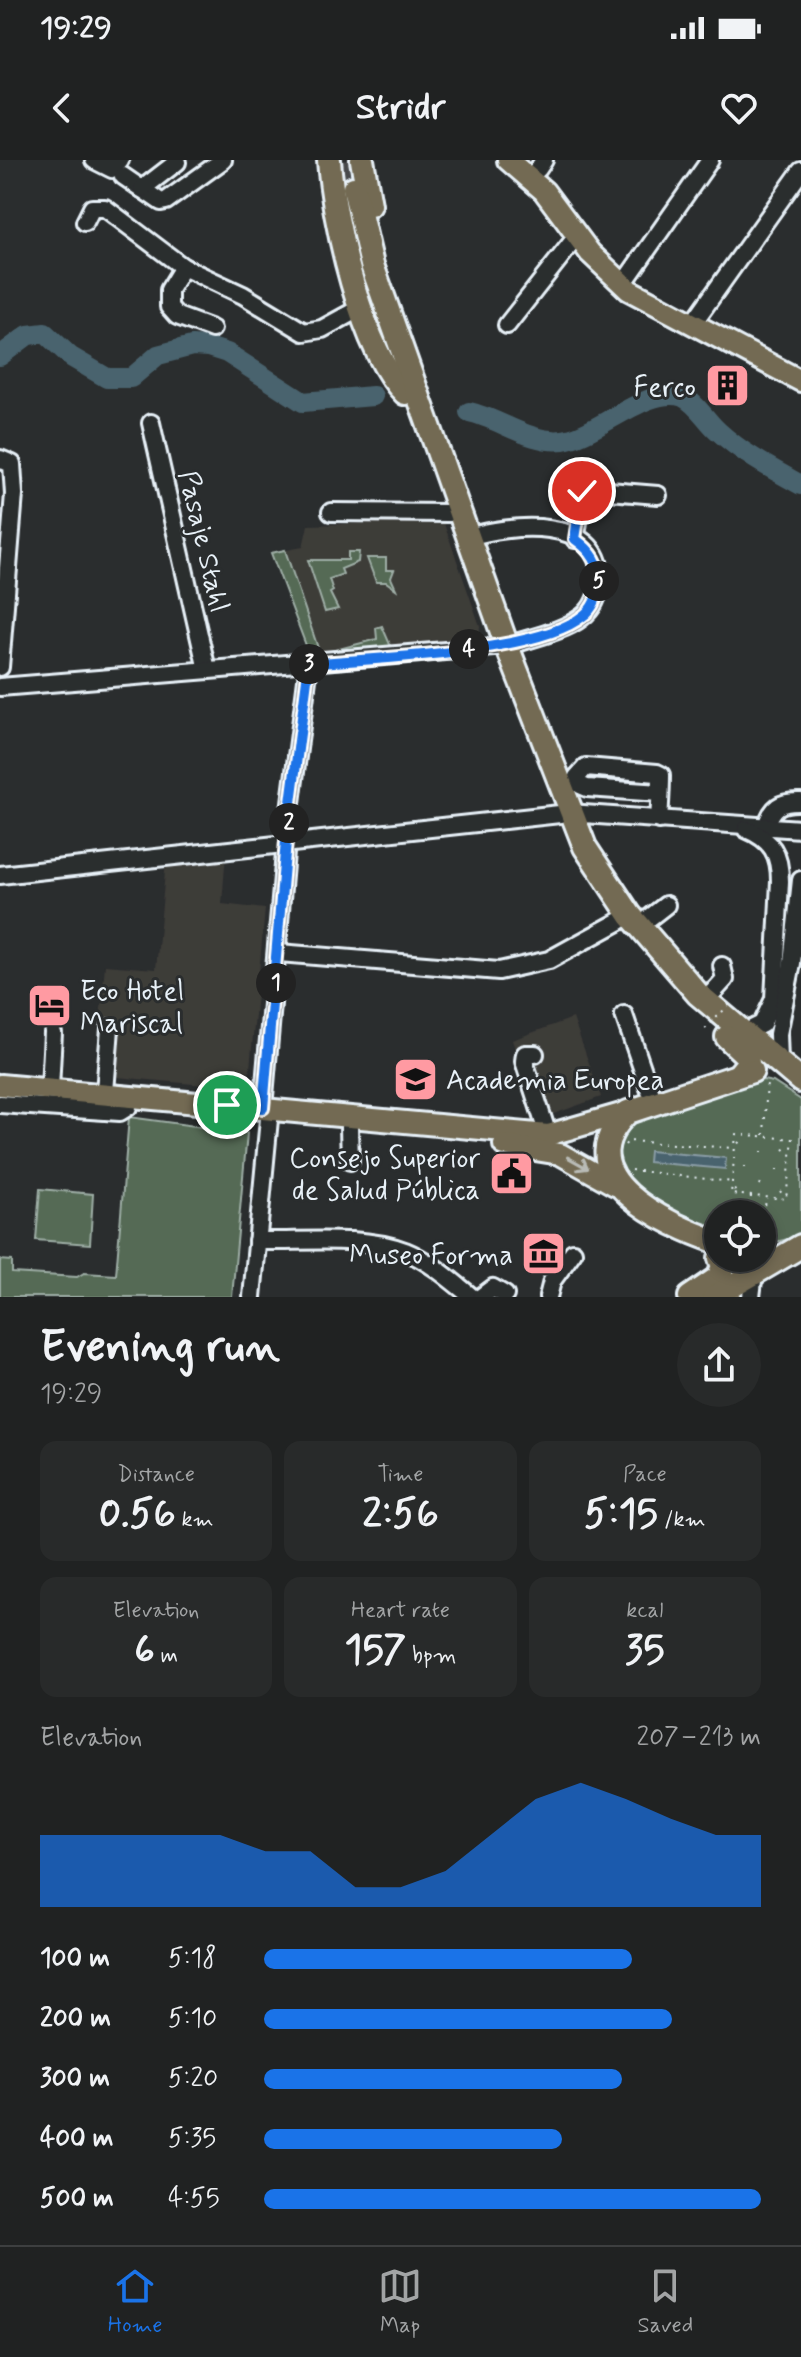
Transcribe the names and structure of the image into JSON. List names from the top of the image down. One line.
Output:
{"streets":{"street":["Pasaje Stahl"]},"places":{"building":["Ferco"],"hotel":["Eco Hotel Mariscal"],"school or university":["Academia Europea"],"public building":["Consejo Superior de Salud Pública"],"museum":["Museo Forma"]},"page":{"status":"19:29","header":"Stridr","pins":["5","4","3","2","1"],"heading":["Evening run","19:29"],"stats":[["Distance","0.56 km"],["Time","2:56"],["Pace","5:15 /km"],["Elevation","6 m"],["Heart rate","157 bpm"],["kcal","35"]],"chart":["Elevation","207–213 m"],"list":[{"name":"100 m","note":"5:18"},{"name":"200 m","note":"5:10"},{"name":"300 m","note":"5:20"},{"name":"400 m","note":"5:35"},{"name":"500 m","note":"4:55"}],"tabs":["Home","Map","Saved"]}}
